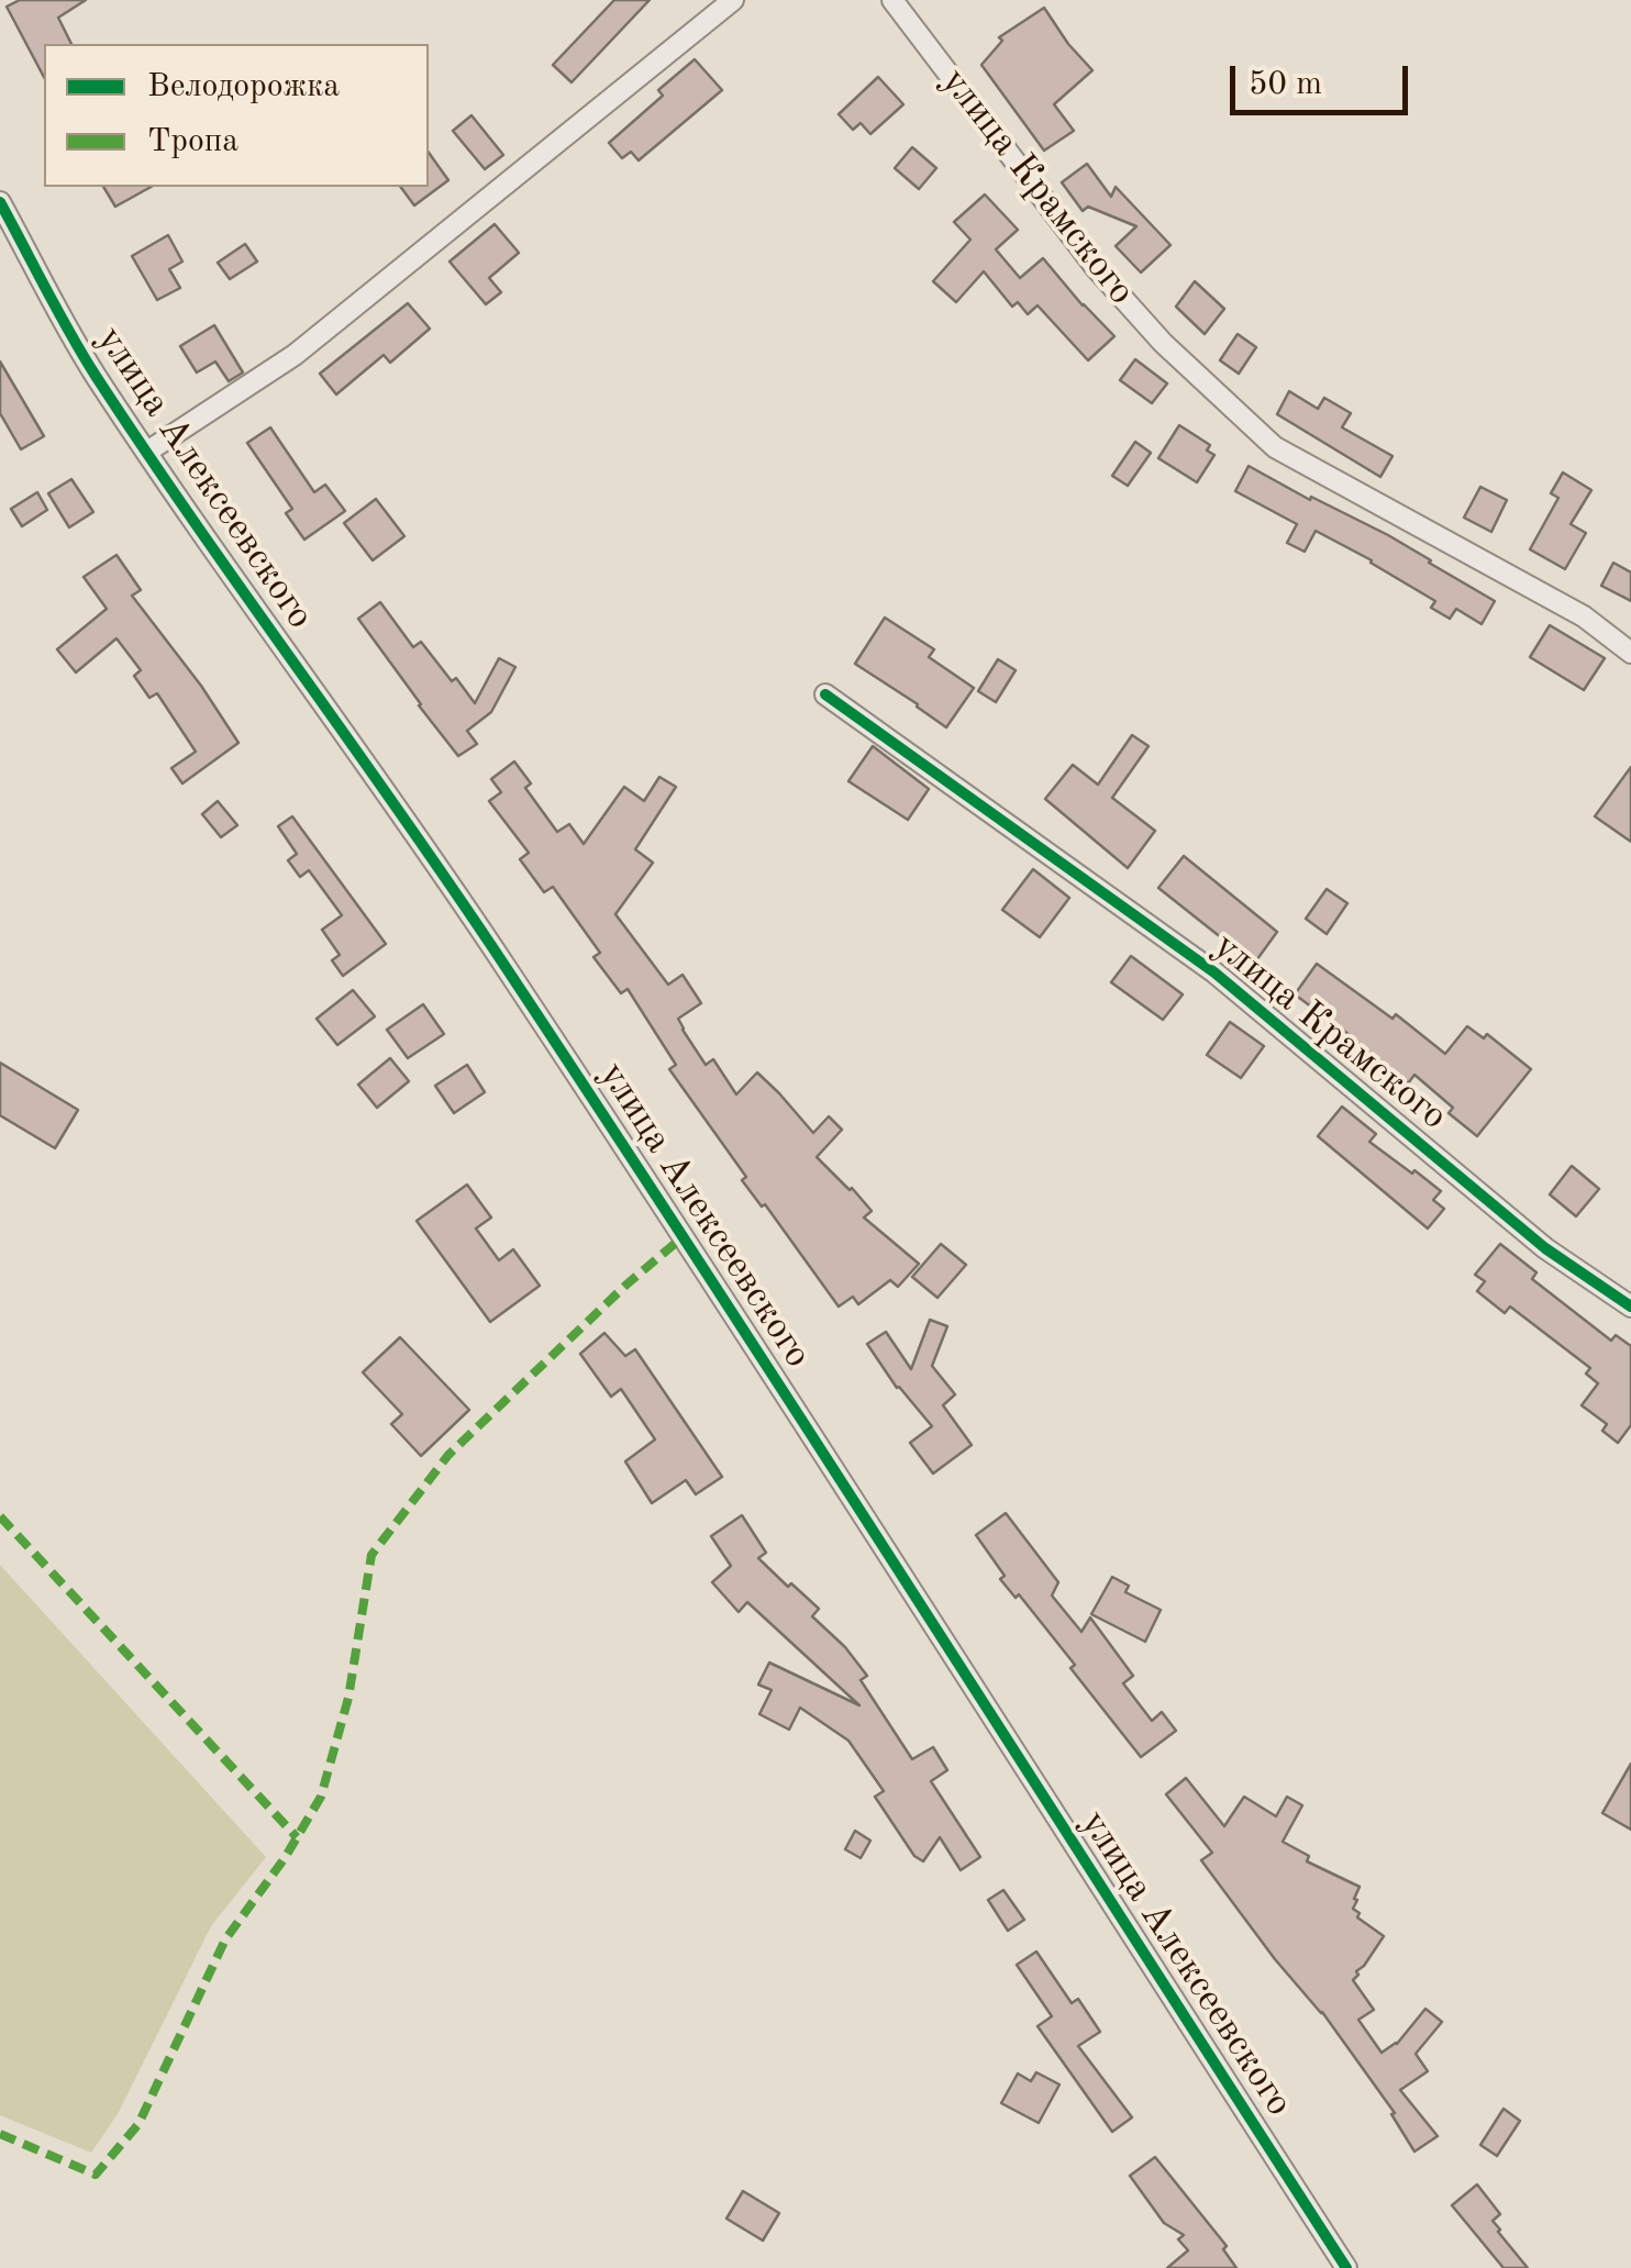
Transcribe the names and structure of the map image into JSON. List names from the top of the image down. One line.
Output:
{"streets":{"street":["улица Крамского","улица Алексеевского"]},"legend":["Велодорожка","Тропа"],"scale_bar":"50 m"}
